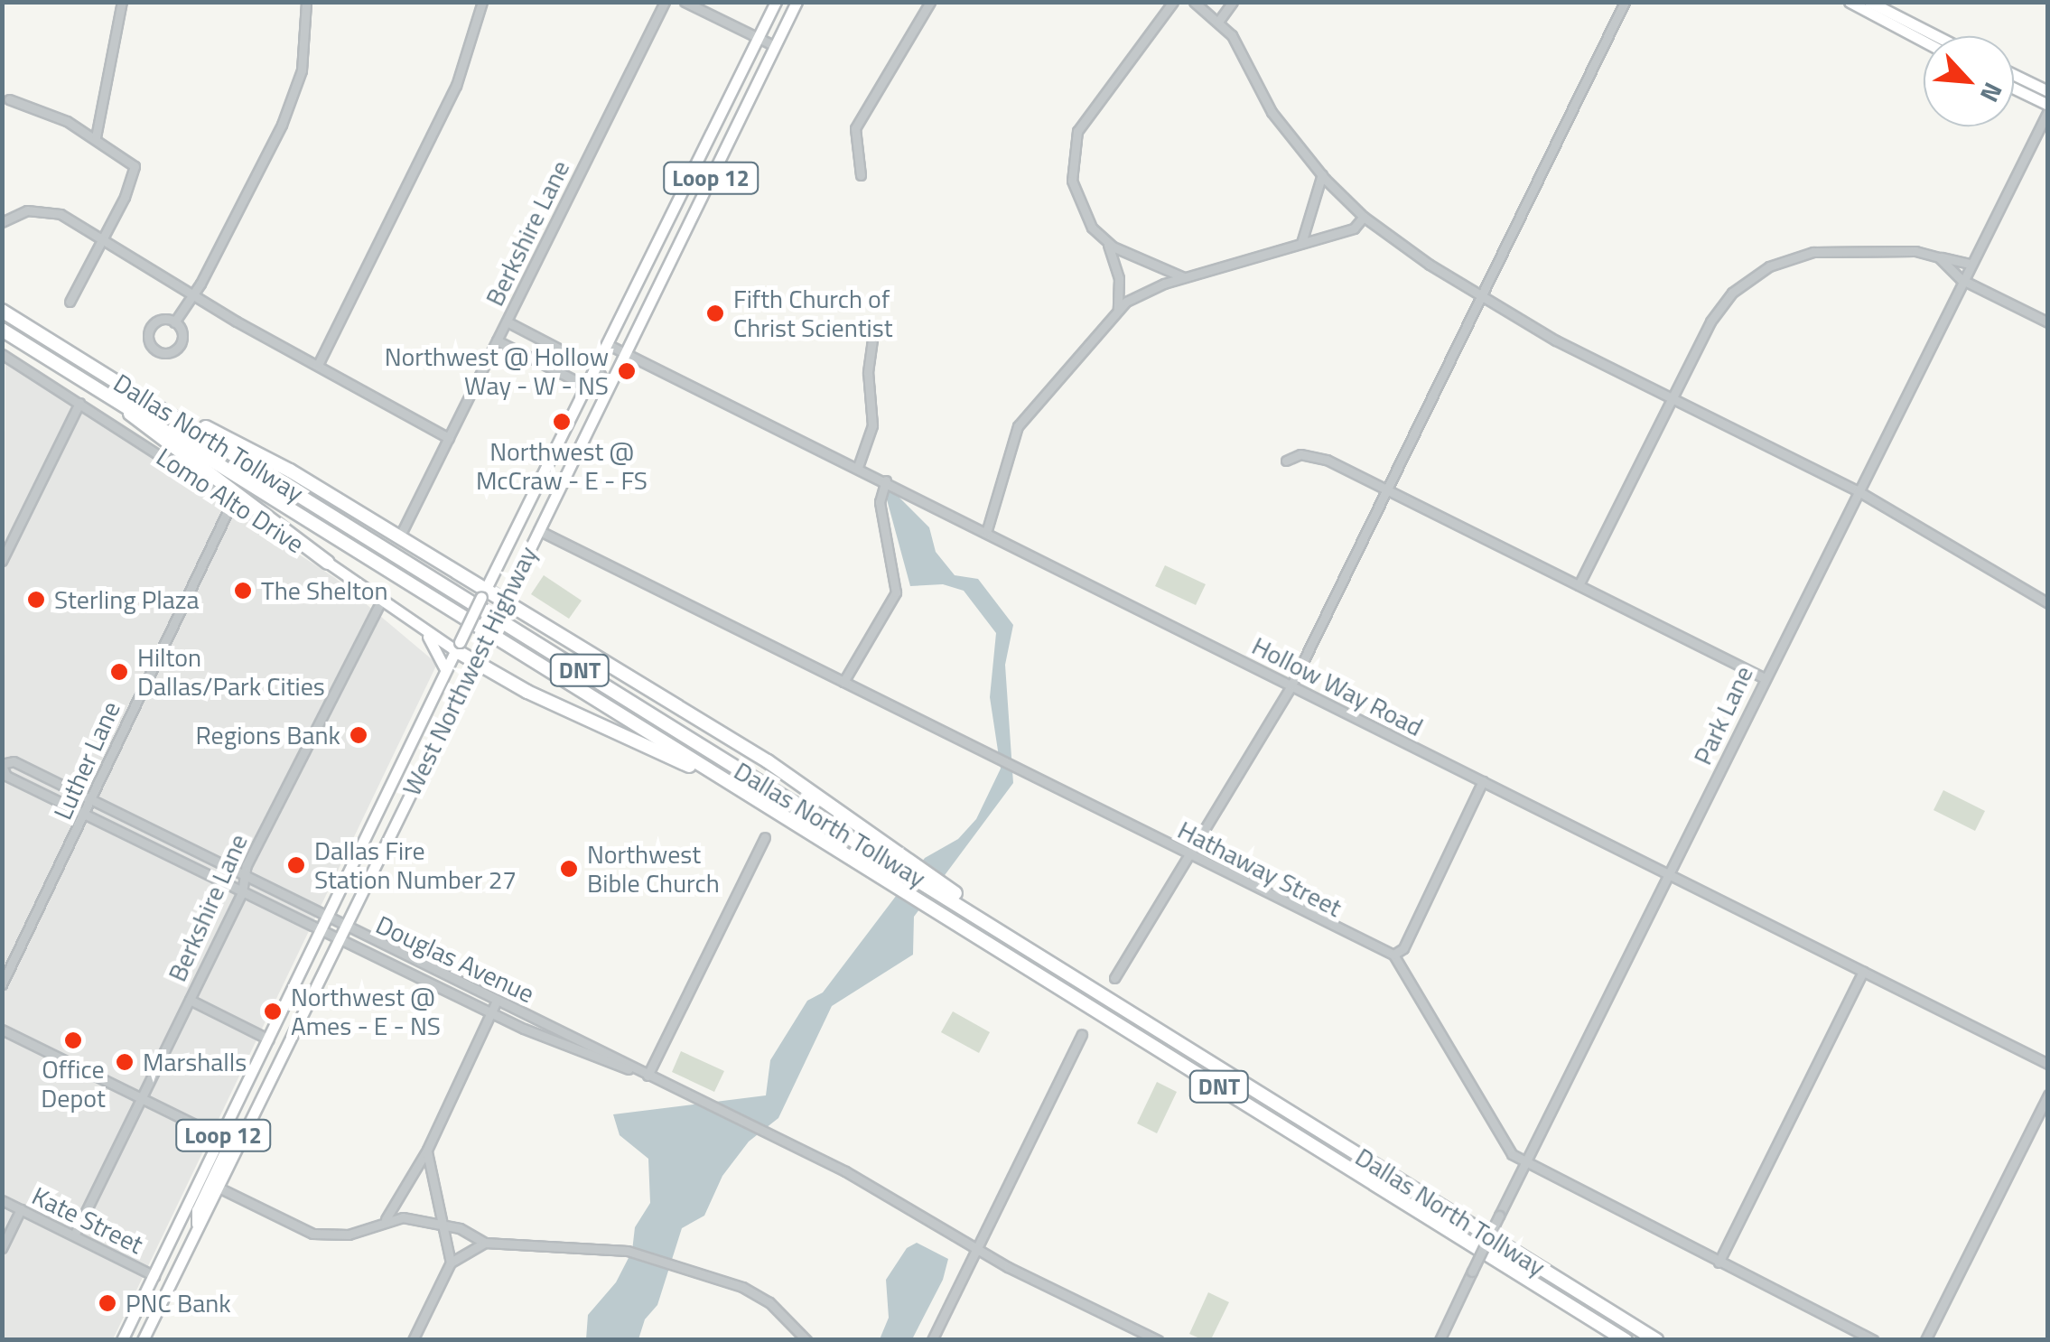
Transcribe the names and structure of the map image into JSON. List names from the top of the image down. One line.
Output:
{"streets":{"highway":["Dallas North Tollway","DNT"],"main road":["Loop 12","Lomo Alto Drive","West Northwest Highway"],"street":["Berkshire Lane","Hollow Way Road","Park Lane","Luther Lane","Hathaway Street","Douglas Avenue","Kate Street"]},"crossings":[["Berkshire Lane","Lomo Alto Drive"],["Berkshire Lane","Douglas Avenue"],["Berkshire Lane","Kate Street"],["Lomo Alto Drive","West Northwest Highway"],["Lomo Alto Drive","Luther Lane"],["West Northwest Highway","Hollow Way Road"],["West Northwest Highway","Hathaway Street"],["West Northwest Highway","Douglas Avenue"],["West Northwest Highway","Kate Street"],["Hollow Way Road","Park Lane"],["Luther Lane","Douglas Avenue"]],"places":["Fifth Church of Christ Scientist","Northwest @ Hollow Way - W - NS","Northwest @ McCraw - E - FS","The Shelton","Sterling Plaza","Hilton Dallas/Park Cities","Regions Bank","Dallas Fire Station Number 27","Northwest Bible Church","Northwest @ Ames - E - NS","Office Depot","Marshalls","PNC Bank"],"north":"bottom right"}
